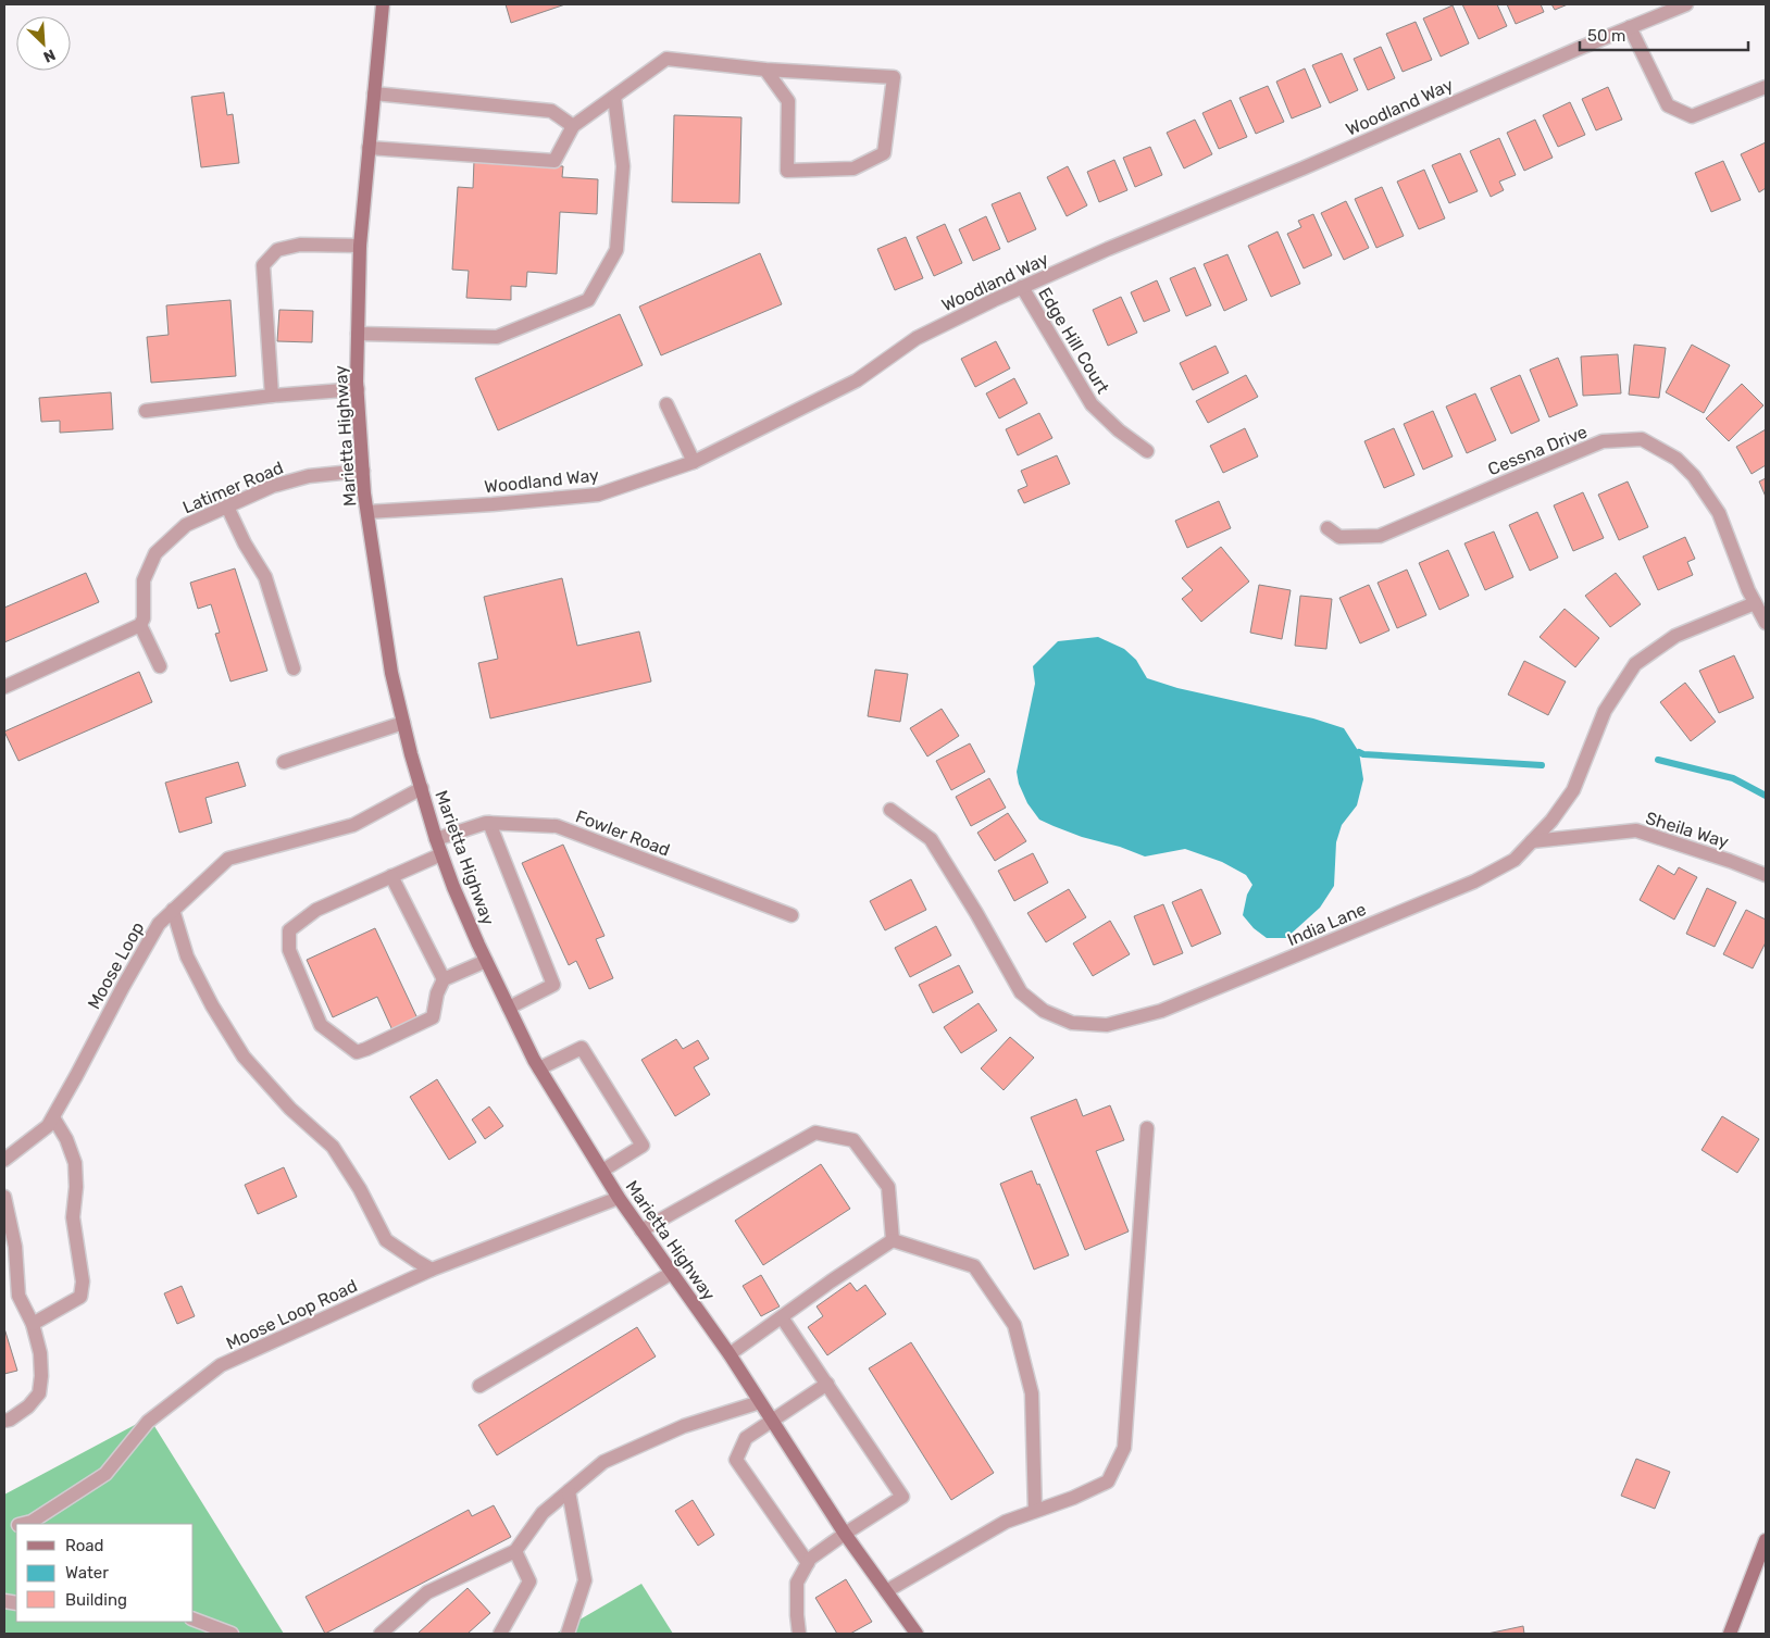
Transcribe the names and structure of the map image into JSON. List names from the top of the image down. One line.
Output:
{"streets":{"main road":["Marietta Highway"],"street":["Woodland Way","Edge Hill Court","Cessna Drive","Latimer Road","Sheila Way","Fowler Road","India Lane","Moose Loop","Moose Loop Road"]},"crossings":[["Woodland Way","Edge Hill Court"],["Woodland Way","Marietta Highway"],["Marietta Highway","Latimer Road"],["Marietta Highway","Fowler Road"],["Marietta Highway","Moose Loop"],["Marietta Highway","Moose Loop Road"],["Cessna Drive","India Lane"],["Sheila Way","India Lane"]],"legend":["Road","Water","Building"],"scale_bar":"50 m","north":"bottom right"}
